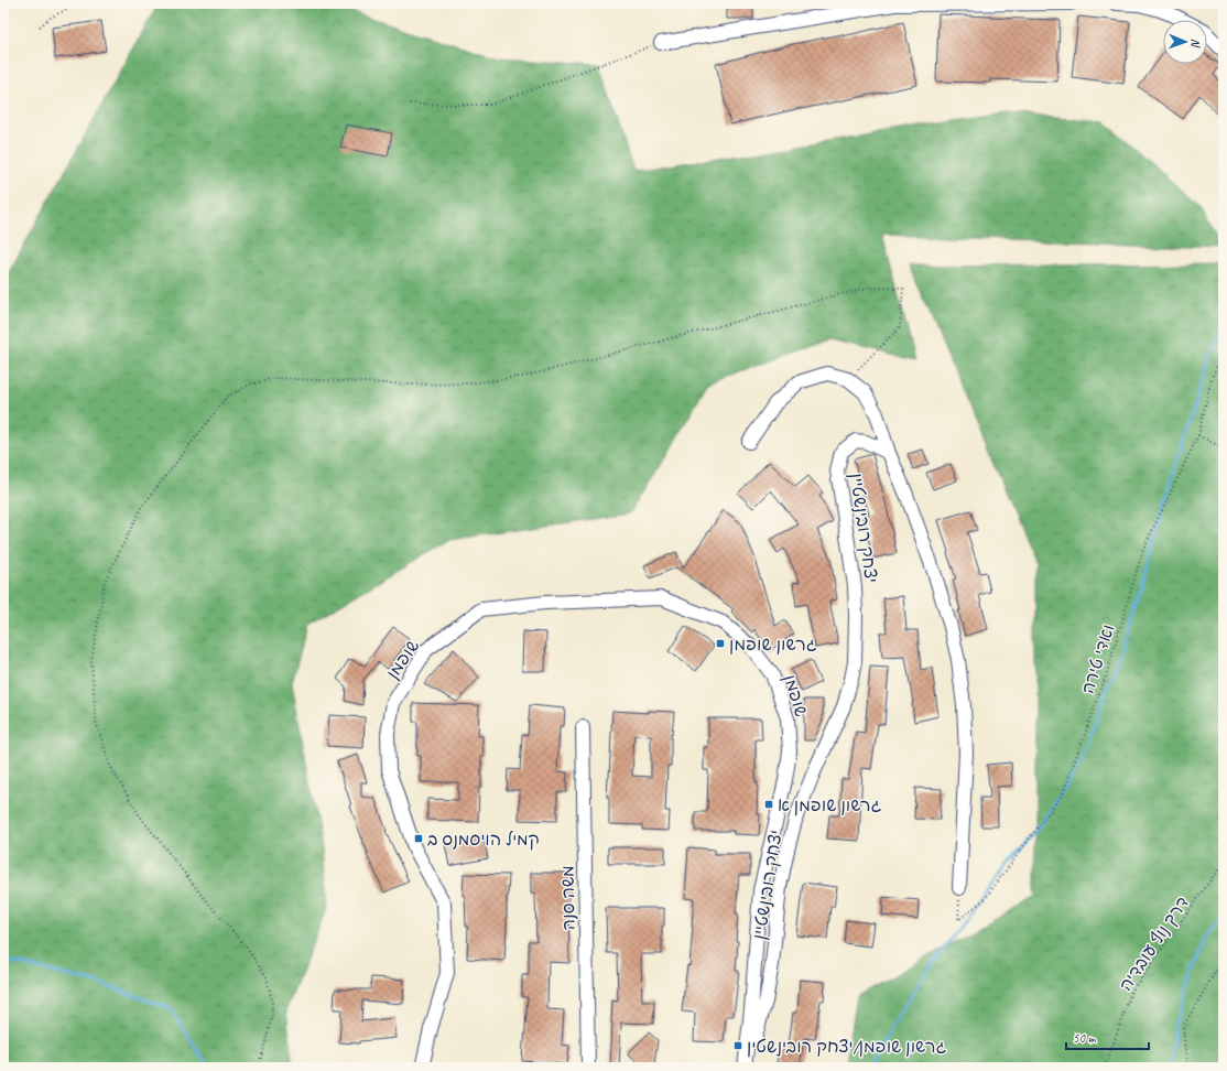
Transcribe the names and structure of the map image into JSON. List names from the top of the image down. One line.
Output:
{"streets":{"street":["יצחק רובינשטיין","שופמן","משה סנה"],"path":["ואדי טירה","דרך נוף עובדיה"]},"crossings":[["יצחק רובינשטיין","שופמן"]],"places":{"transit":["גרשון שופמן","גרשון שופמן א","קמיל הויסמנס ב","גרשון שופמן/יצחק רובינשטין"]},"scale_bar":"50 m","north":"right"}
